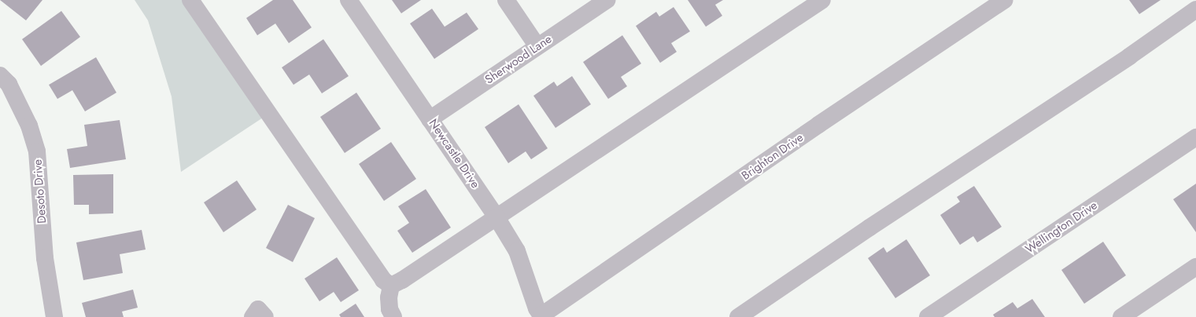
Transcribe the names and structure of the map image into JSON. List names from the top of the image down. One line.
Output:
{"streets":{"street":["Sherwood Lane","Newcastle Drive","Brighton Drive","Desoto Drive","Wellington Drive"]},"crossings":[["Sherwood Lane","Newcastle Drive"],["Newcastle Drive","Brighton Drive"]]}
